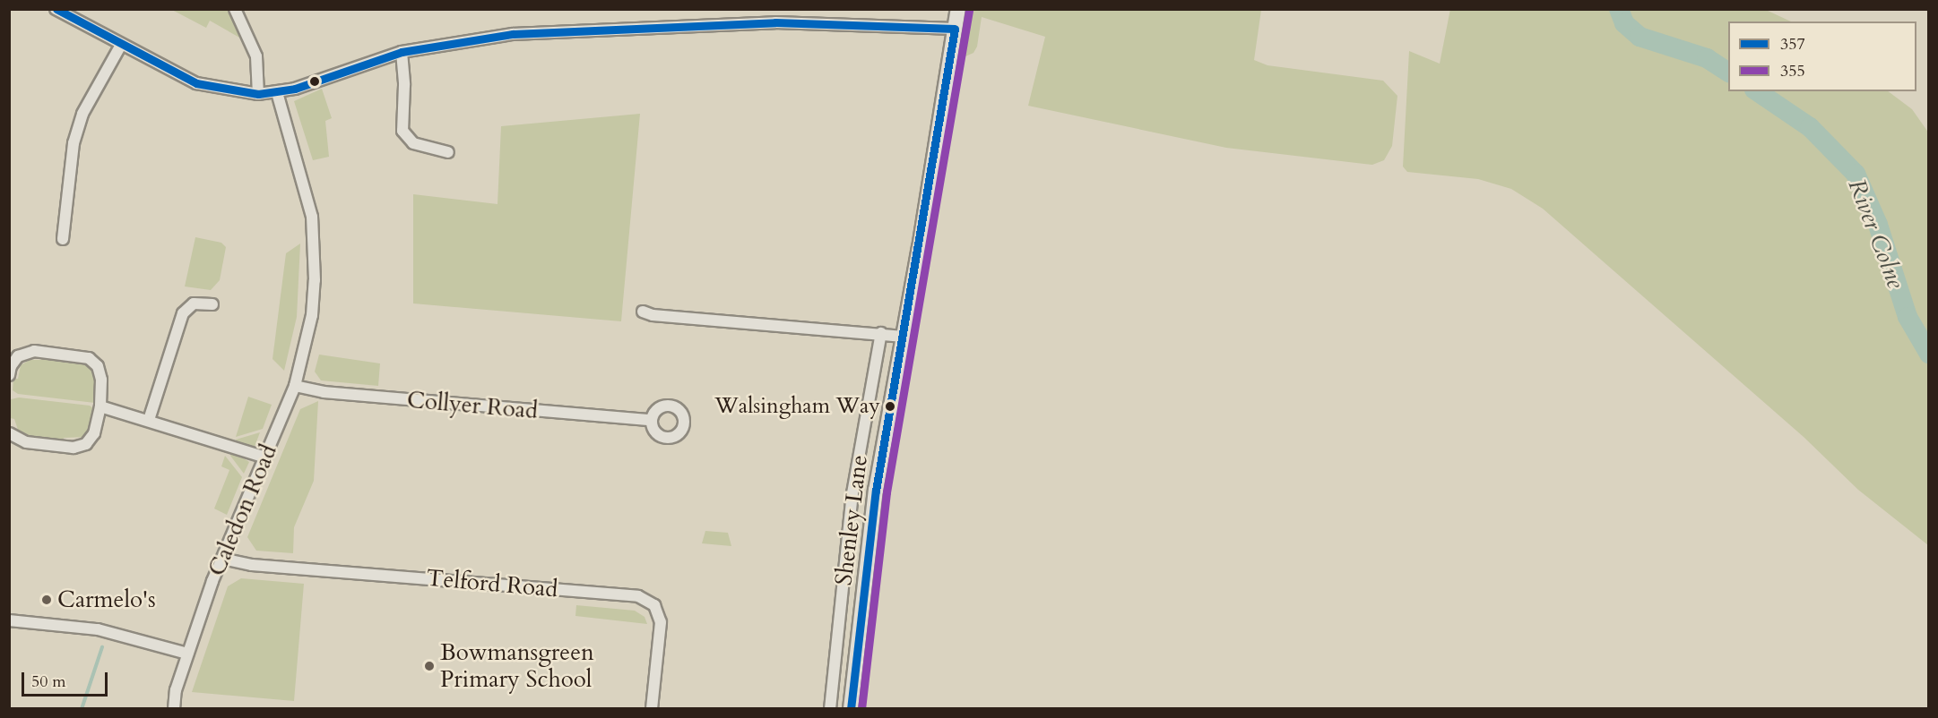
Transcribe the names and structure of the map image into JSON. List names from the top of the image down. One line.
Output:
{"streets":{"main road":["Shenley Lane"],"street":["Collyer Road","Caledon Road","Telford Road"]},"crossings":[["Collyer Road","Caledon Road"],["Caledon Road","Telford Road"]],"water":["River Colne"],"places":["Walsingham Way","Carmelo's","Bowmansgreen Primary School"],"lines":["transit line 357","transit line 355"],"legend":["357","355"],"scale_bar":"50 m"}
